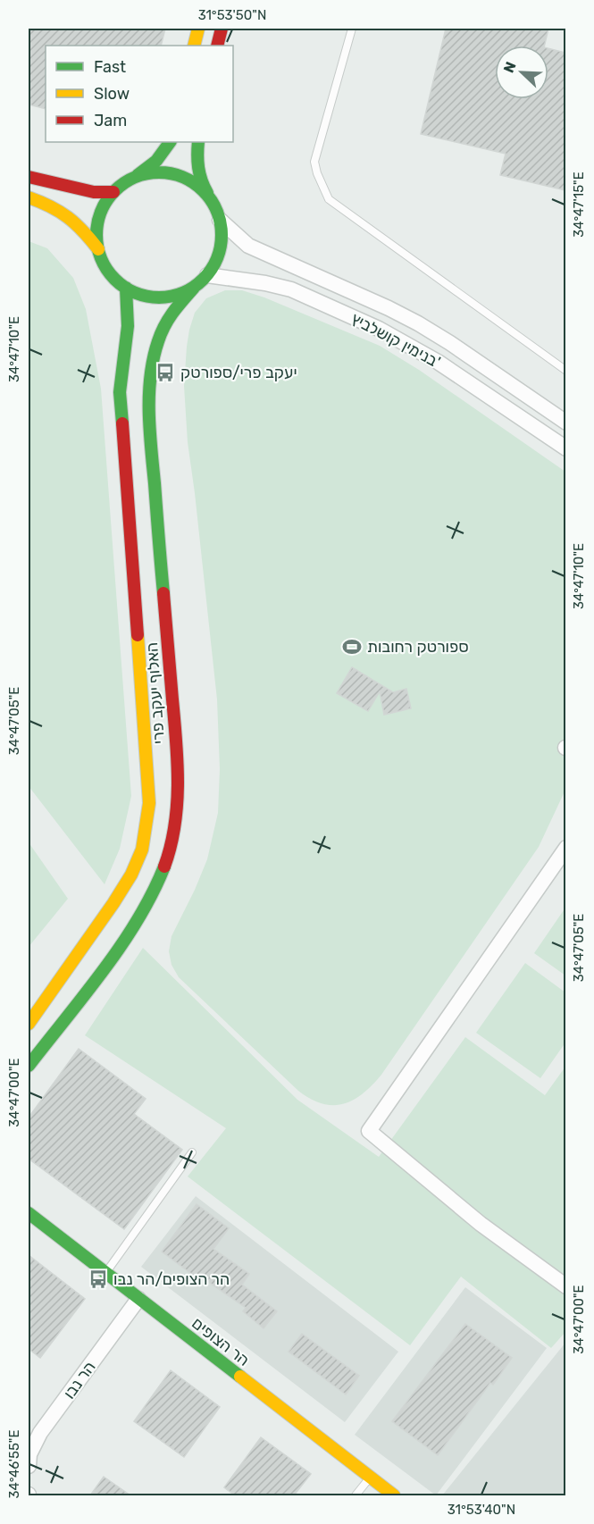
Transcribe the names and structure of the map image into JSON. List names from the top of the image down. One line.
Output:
{"streets":{"street":["בנימין קושלביץ'","האלוף יעקב פרי","הר הצופים","הר נבו"]},"crossings":[["בנימין קושלביץ'","האלוף יעקב פרי"],["הר הצופים","הר נבו"]],"places":{"bus stop":["יעקב פרי/ספורטק","הר הצופים/הר נבו"],"sports":["ספורטק רחובות"]},"legend":["Fast","Slow","Jam"],"north":"top left","coordinates":["31°53'50\"N","34°47'15\"E","34°47'10\"E","34°47'05\"E","34°47'00\"E","34°46'55\"E","31°53'40\"N"]}
